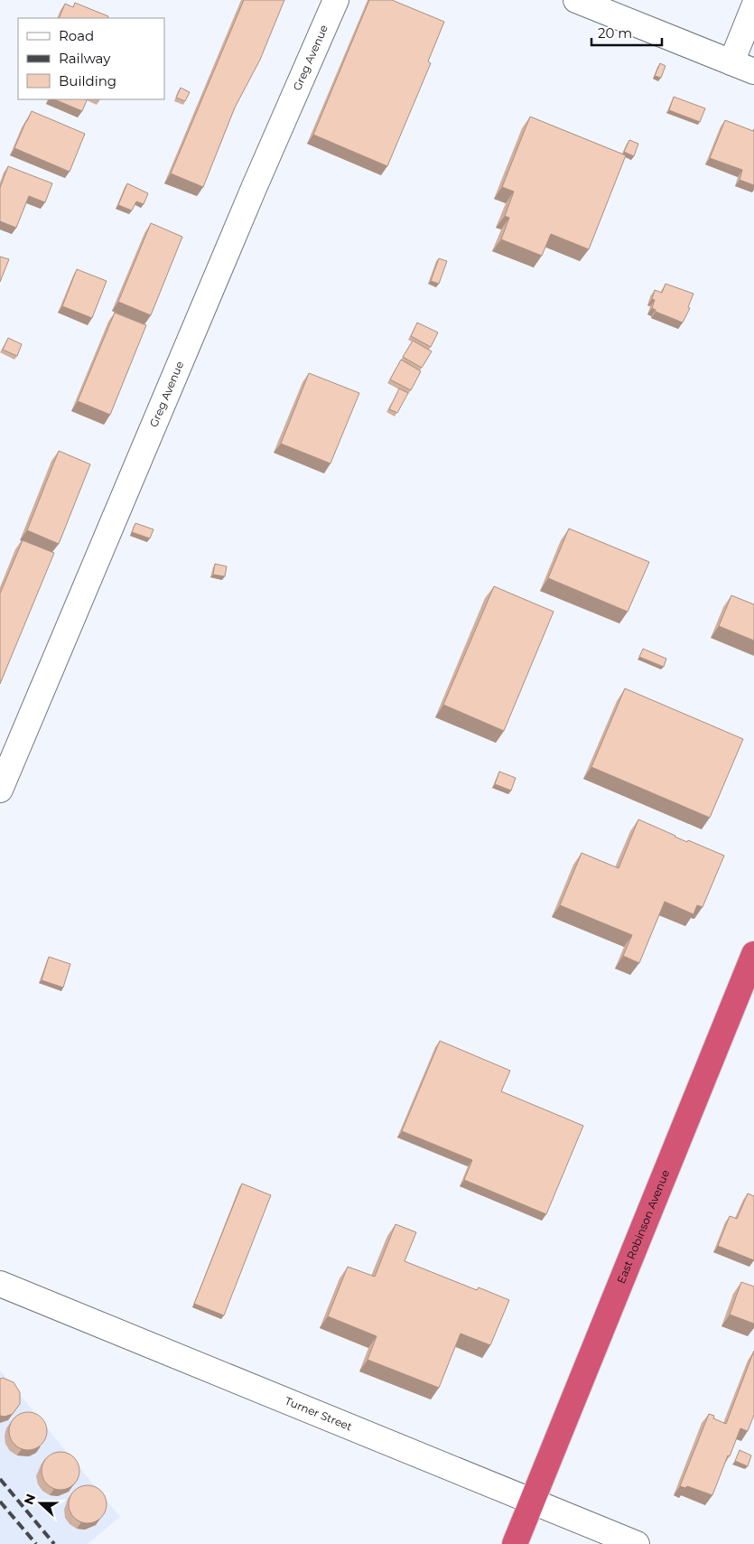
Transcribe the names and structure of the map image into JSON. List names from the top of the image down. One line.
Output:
{"streets":{"highway":["East Robinson Avenue"],"street":["Greg Avenue","Turner Street"]},"crossings":[["East Robinson Avenue","Turner Street"]],"legend":["Road","Railway","Building"],"scale_bar":"20 m","north":"left"}
